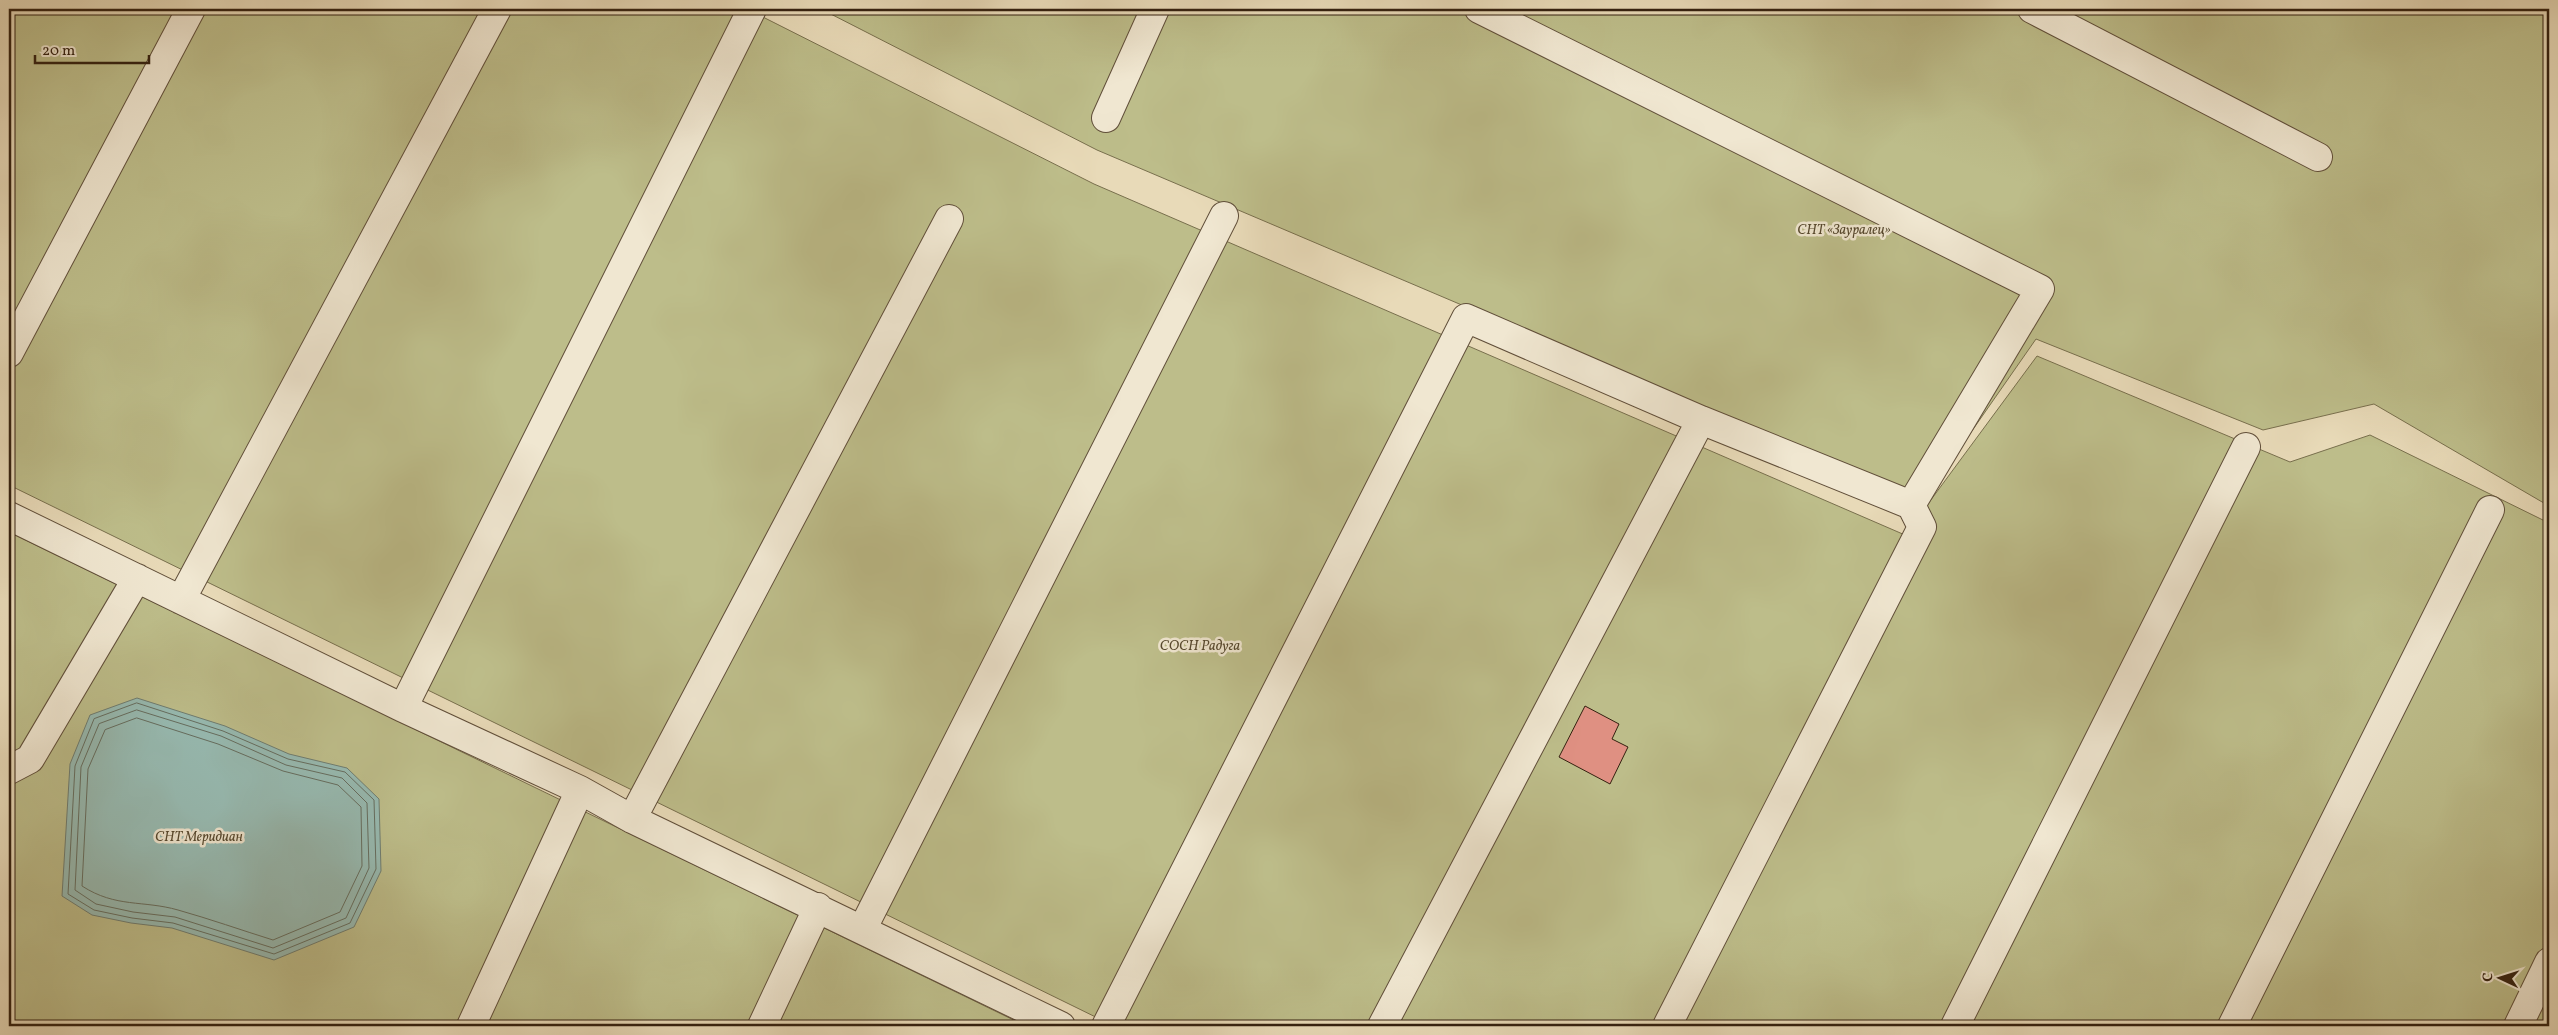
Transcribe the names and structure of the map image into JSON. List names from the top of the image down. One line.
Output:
{"parks":["СНТ «Зауралец»","СОСН Радуга","СНТ Меридиан"],"scale_bar":"20 m","north":"left"}
